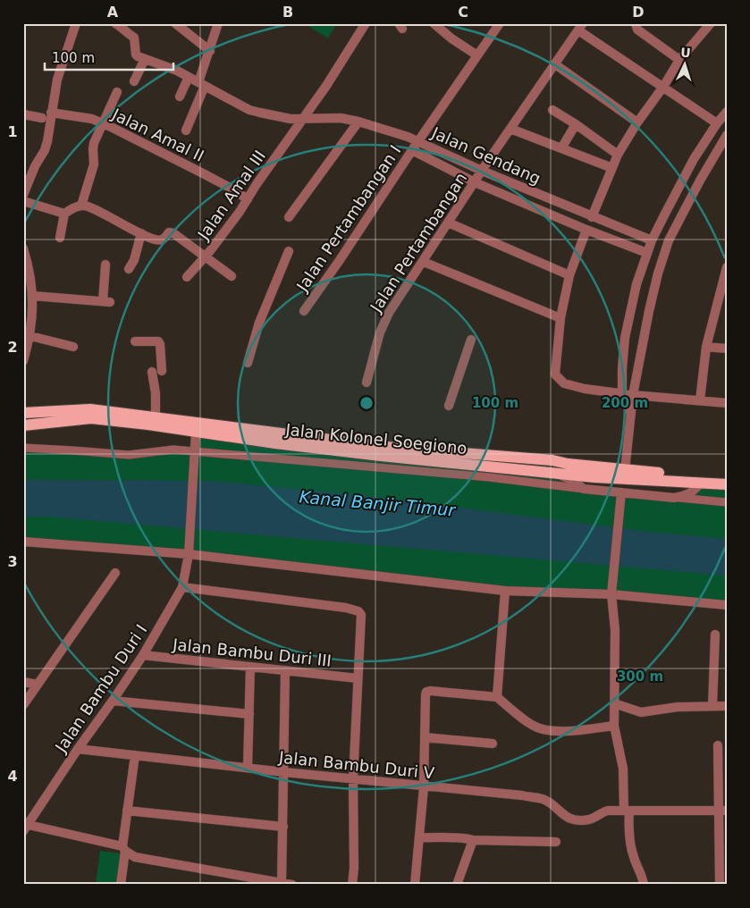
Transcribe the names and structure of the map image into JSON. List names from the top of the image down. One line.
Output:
{"streets":{"main road":["Jalan Kolonel Soegiono"],"street":["Jalan Amal II","Jalan Gendang","Jalan Amal III","Jalan Pertambangan I","Jalan Pertambangan","Jalan Bambu Duri III","Jalan Bambu Duri I","Jalan Bambu Duri V"]},"crossings":[["Jalan Amal II","Jalan Amal III"],["Jalan Gendang","Jalan Pertambangan I"],["Jalan Gendang","Jalan Pertambangan"],["Jalan Kolonel Soegiono","Jalan Bambu Duri I"],["Jalan Bambu Duri III","Jalan Bambu Duri I"],["Jalan Bambu Duri I","Jalan Bambu Duri V"]],"water":["Kanal Banjir Timur"],"scale_bar":"100 m","north":"top","grid":{"columns":["A","B","C","D"],"rows":["1","2","3","4"]},"rings":["100 m","200 m","300 m"]}
